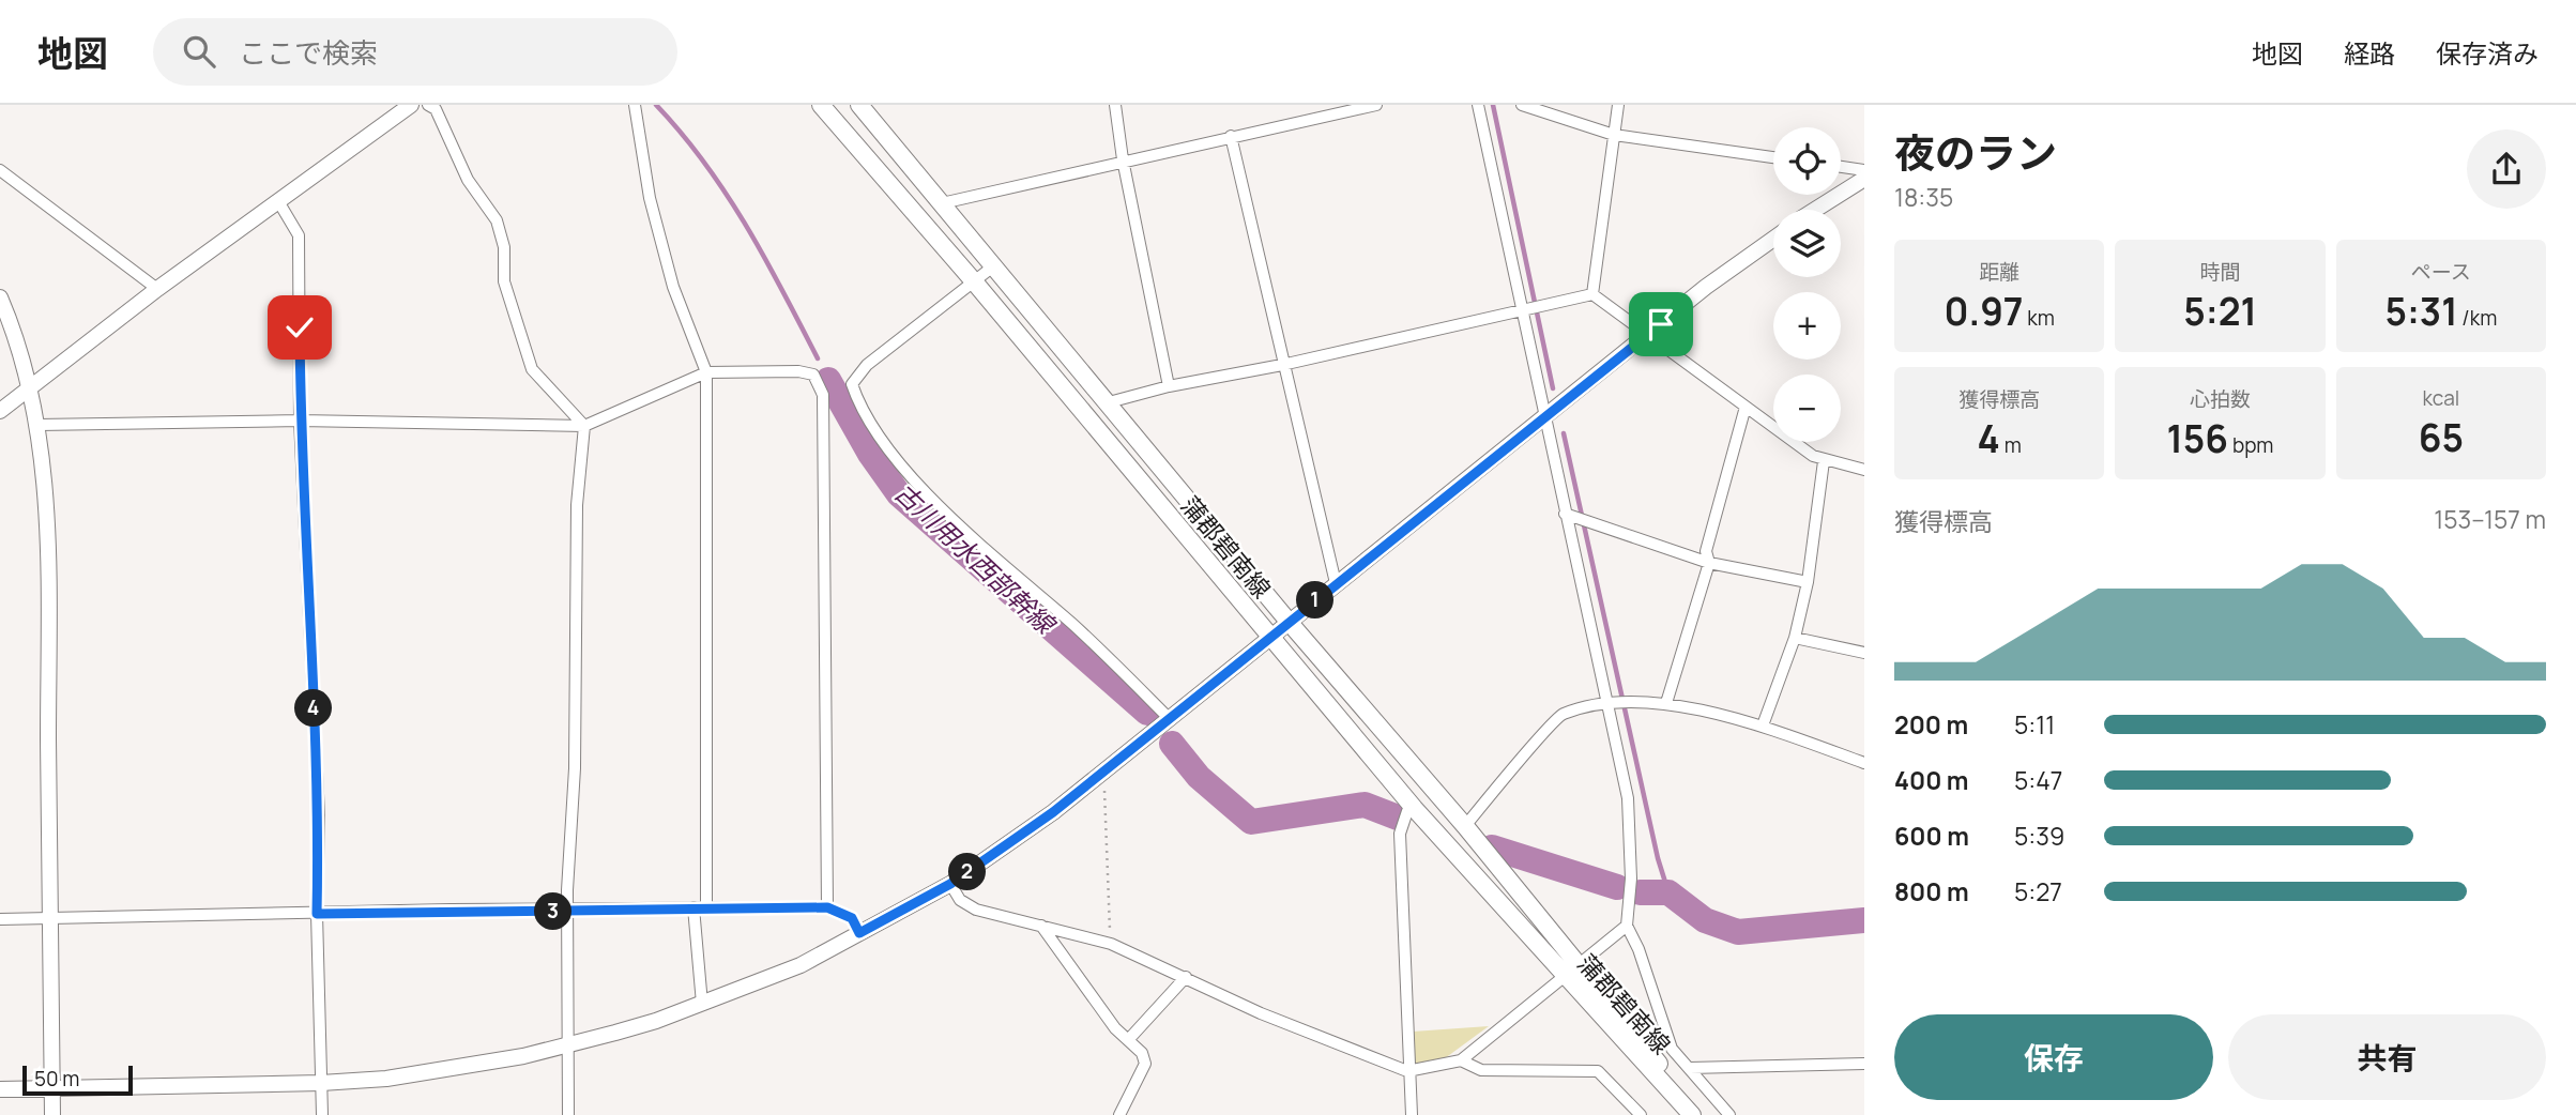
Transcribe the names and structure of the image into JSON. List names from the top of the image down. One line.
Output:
{"streets":{"main road":["蒲郡碧南線"]},"water":["古川用水西部幹線"],"scale_bar":"50 m","page":{"header":"地図","search":"ここで検索","nav":["地図","経路","保存済み"],"heading":["夜のラン","18:35"],"map_buttons":["+","−"],"stats":[["距離","0.97 km"],["時間","5:21"],["ペース","5:31 /km"],["獲得標高","4 m"],["心拍数","156 bpm"],["kcal","65"]],"chart":["獲得標高","153–157 m"],"pins":["1","4","2","3"],"list":[{"name":"200 m","note":"5:11"},{"name":"400 m","note":"5:47"},{"name":"600 m","note":"5:39"},{"name":"800 m","note":"5:27"}],"buttons":["保存","共有"],"scale":"50 m"}}
